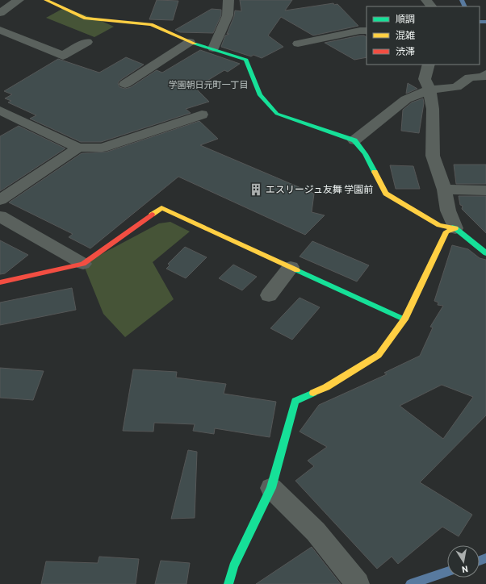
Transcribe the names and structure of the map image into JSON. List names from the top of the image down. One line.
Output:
{"districts":["学園朝日元町一丁目"],"places":{"building":["エスリージュ友舞 学園前"]},"legend":["順調","混雑","渋滞"],"north":"bottom"}
